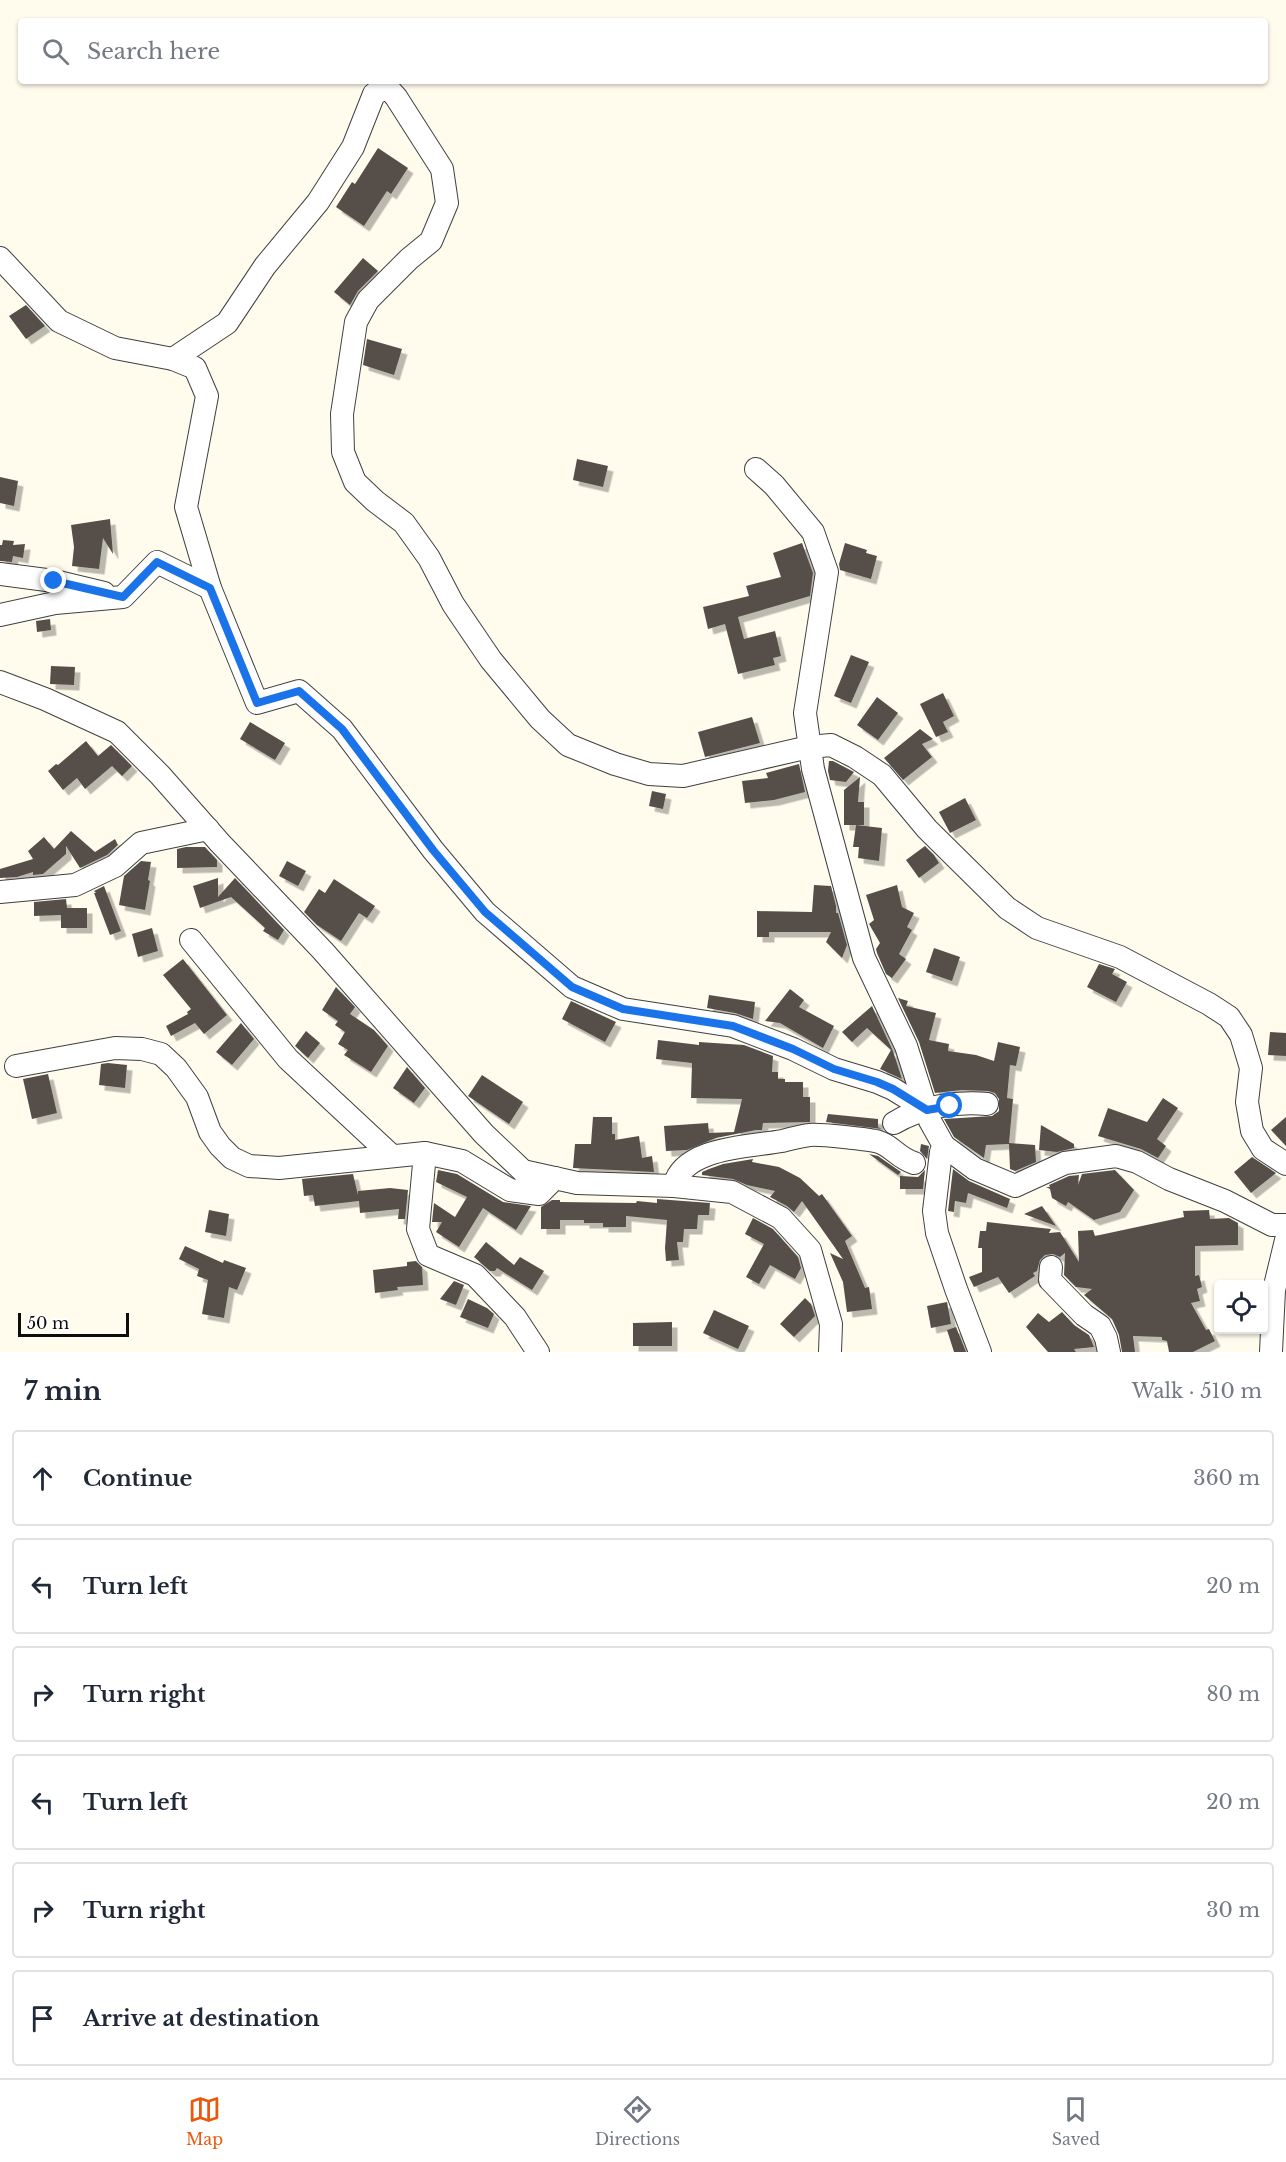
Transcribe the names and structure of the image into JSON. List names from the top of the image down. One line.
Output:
{"scale_bar":"50 m","page":{"search":"Search here","scale":"50 m","heading":["7 min","Walk · 510 m"],"list":[["Continue","360 m"],["Turn left","20 m"],["Turn right","80 m"],["Turn left","20 m"],["Turn right","30 m"],"Arrive at destination"],"nav":["Map","Directions","Saved"]}}
